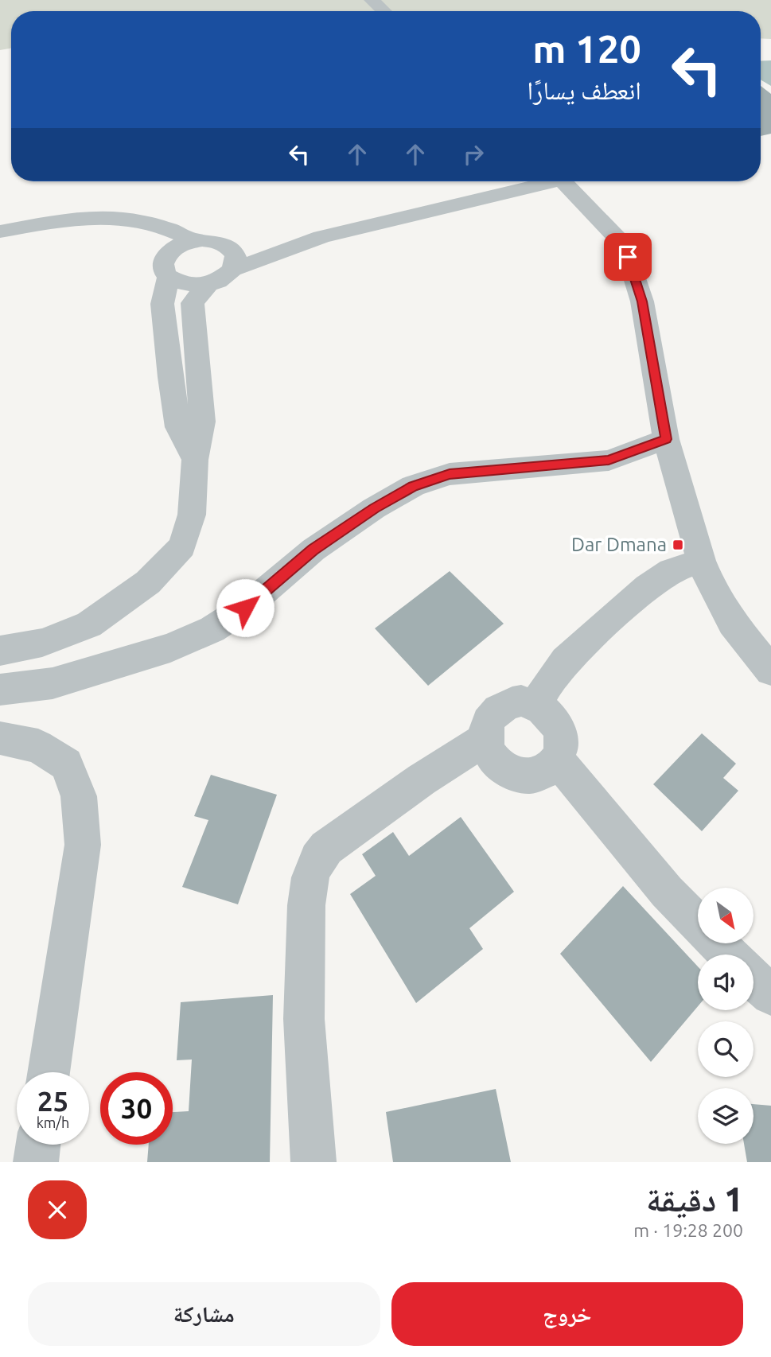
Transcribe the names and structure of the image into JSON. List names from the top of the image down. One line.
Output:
{"places":{"transit":["Dar Dmana"]},"north":"bottom right","page":{"turn":["120 m","انعطف يسارًا"],"speed":"25 km/h","limit":"30","heading":["1 دقيقة","200 m · 19:28"],"buttons":["خروج","مشاركة"]}}
